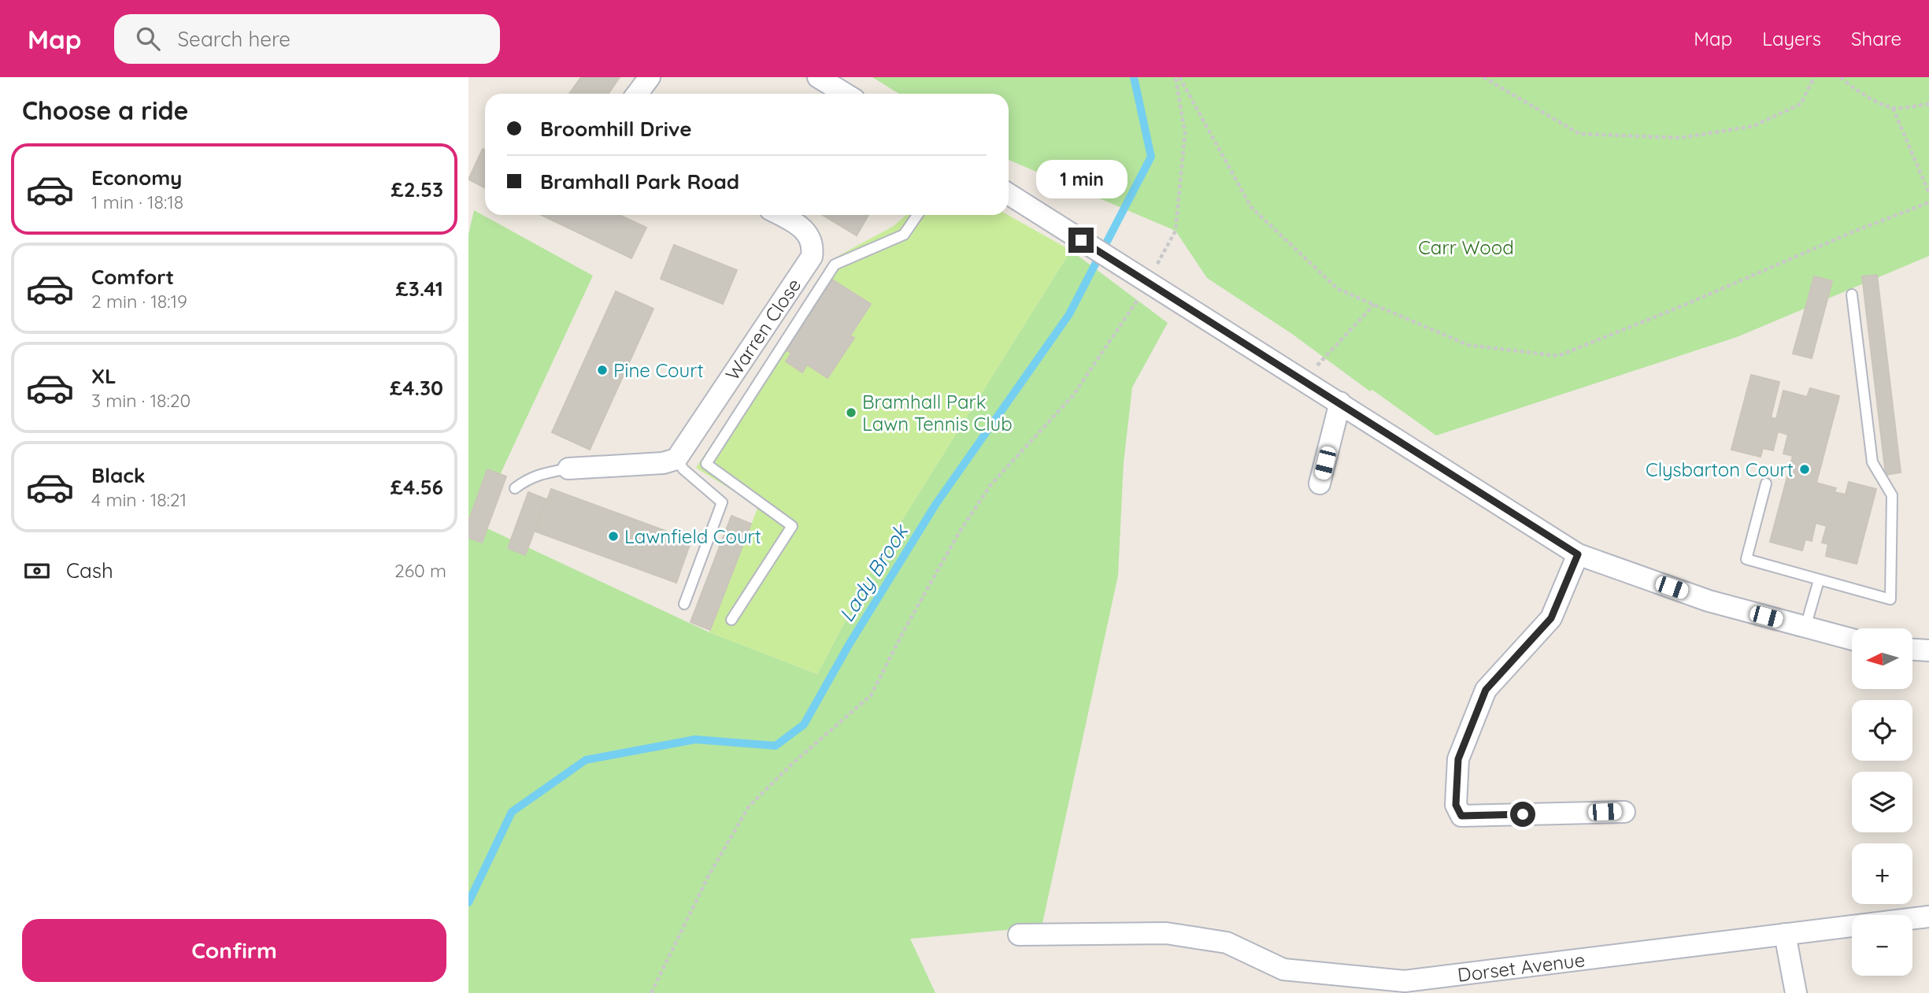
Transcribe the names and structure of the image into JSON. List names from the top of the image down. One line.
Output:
{"streets":{"street":["Warren Close","Dorset Avenue"]},"water":["Lady Brook"],"parks":["Carr Wood"],"places":["Pine Court","Bramhall Park Lawn Tennis Club","Clysbarton Court","Lawnfield Court"],"north":"left","page":{"header":"Map","search":"Search here","nav":["Map","Layers","Share"],"heading":"Choose a ride","banner":["Broomhill Drive","Bramhall Park Road"],"list":[{"name":"Economy","note":"1 min · 18:18","value":"£2.53"},{"name":"Comfort","note":"2 min · 18:19","value":"£3.41"},{"name":"XL","note":"3 min · 18:20","value":"£4.30"},{"name":"Black","note":"4 min · 18:21","value":"£4.56"}],"bubble":"1 min","pay":["Cash","260 m"],"map_buttons":["+","−"],"buttons":"Confirm"}}
